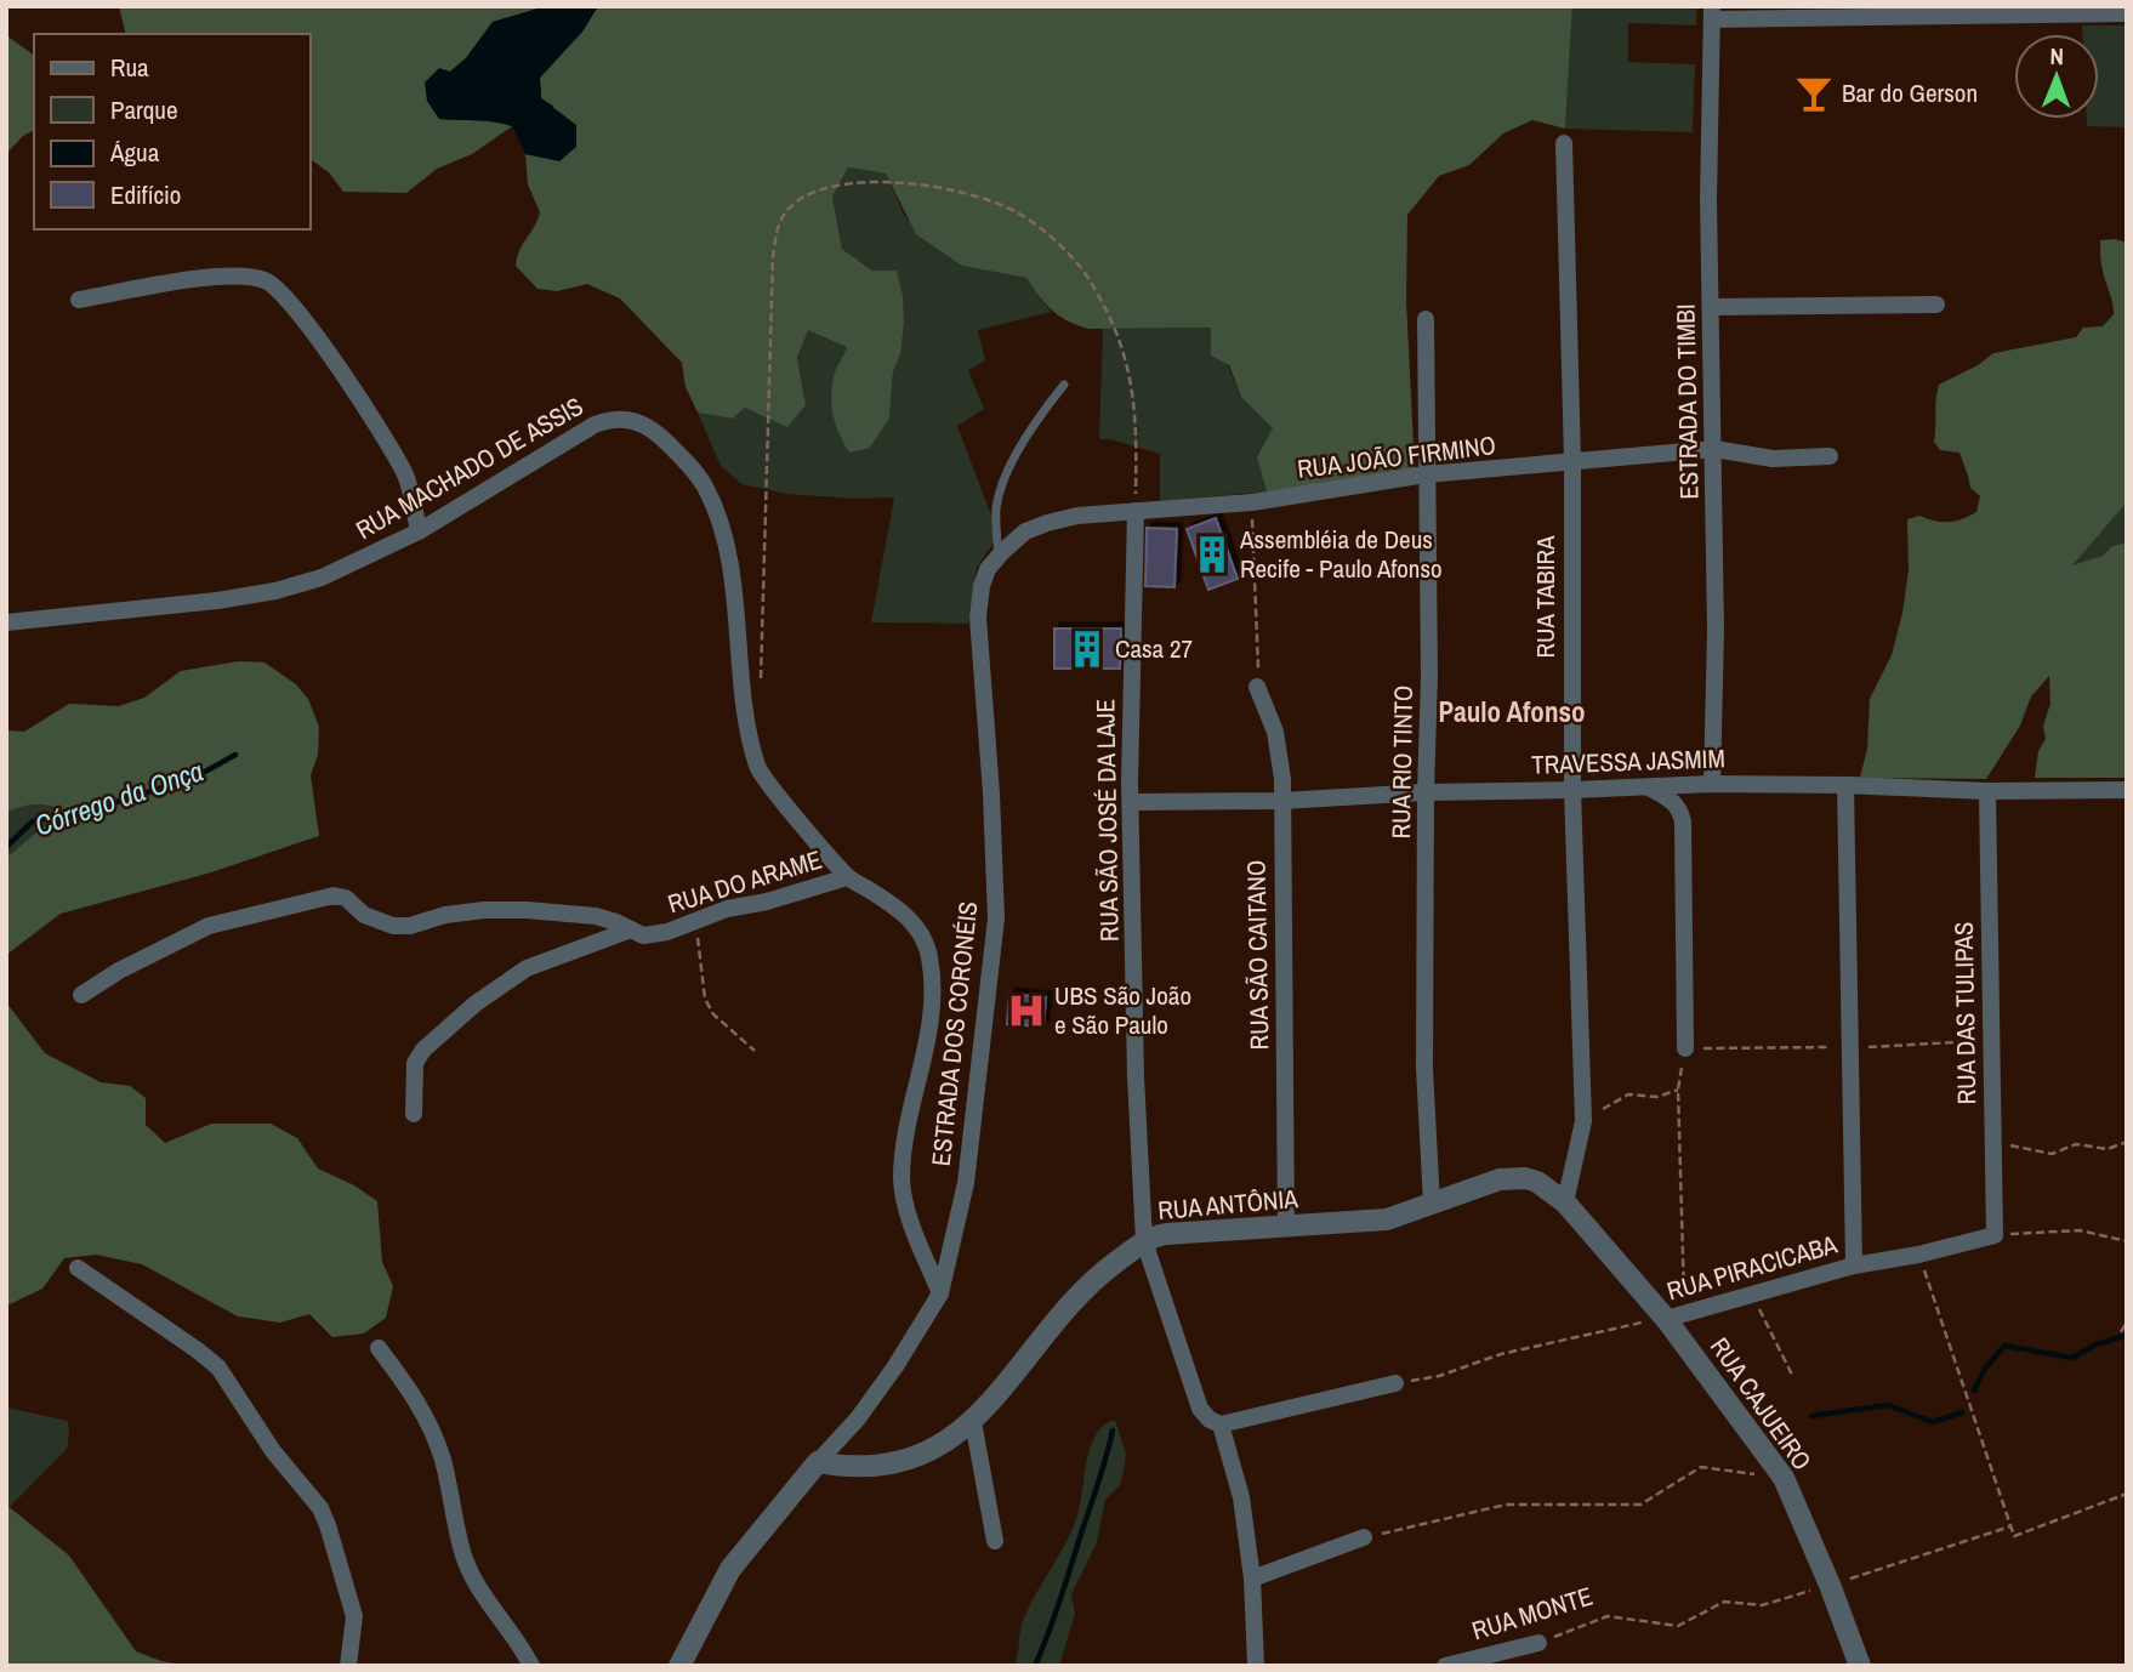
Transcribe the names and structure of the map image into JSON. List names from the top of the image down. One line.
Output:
{"streets":{"street":["ESTRADA DO TIMBI","RUA JOÃO FIRMINO","RUA MACHADO DE ASSIS","RUA TABIRA","RUA RIO TINTO","TRAVESSA JASMIM","RUA SÃO JOSÉ DA LAJE","RUA DO ARAME","RUA SÃO CAITANO","RUA DAS TULIPAS","ESTRADA DOS CORONÉIS","RUA ANTÔNIA","RUA PIRACICABA","RUA CAJUEIRO","RUA MONTE"]},"crossings":[["ESTRADA DO TIMBI","RUA JOÃO FIRMINO"],["ESTRADA DO TIMBI","TRAVESSA JASMIM"],["RUA JOÃO FIRMINO","RUA TABIRA"],["RUA JOÃO FIRMINO","RUA RIO TINTO"],["RUA JOÃO FIRMINO","RUA SÃO JOSÉ DA LAJE"],["RUA JOÃO FIRMINO","ESTRADA DOS CORONÉIS"],["RUA MACHADO DE ASSIS","RUA DO ARAME"],["RUA MACHADO DE ASSIS","ESTRADA DOS CORONÉIS"],["RUA TABIRA","TRAVESSA JASMIM"],["RUA TABIRA","RUA ANTÔNIA"],["RUA RIO TINTO","TRAVESSA JASMIM"],["RUA RIO TINTO","RUA ANTÔNIA"],["TRAVESSA JASMIM","RUA SÃO JOSÉ DA LAJE"],["TRAVESSA JASMIM","RUA SÃO CAITANO"],["TRAVESSA JASMIM","RUA DAS TULIPAS"],["RUA SÃO JOSÉ DA LAJE","RUA ANTÔNIA"],["RUA SÃO CAITANO","RUA ANTÔNIA"],["RUA DAS TULIPAS","RUA PIRACICABA"],["ESTRADA DOS CORONÉIS","RUA ANTÔNIA"],["RUA ANTÔNIA","RUA PIRACICABA"],["RUA ANTÔNIA","RUA CAJUEIRO"],["RUA PIRACICABA","RUA CAJUEIRO"],["RUA CAJUEIRO","RUA MONTE"]],"districts":["Paulo Afonso"],"water":["Córrego da Onça"],"places":{"bar":["Bar do Gerson"],"building":["Assembléia de Deus Recife - Paulo Afonso","Casa 27"],"hospital":["UBS São João e São Paulo"]},"legend":["Rua","Parque","Água","Edifício"],"north":"top"}
